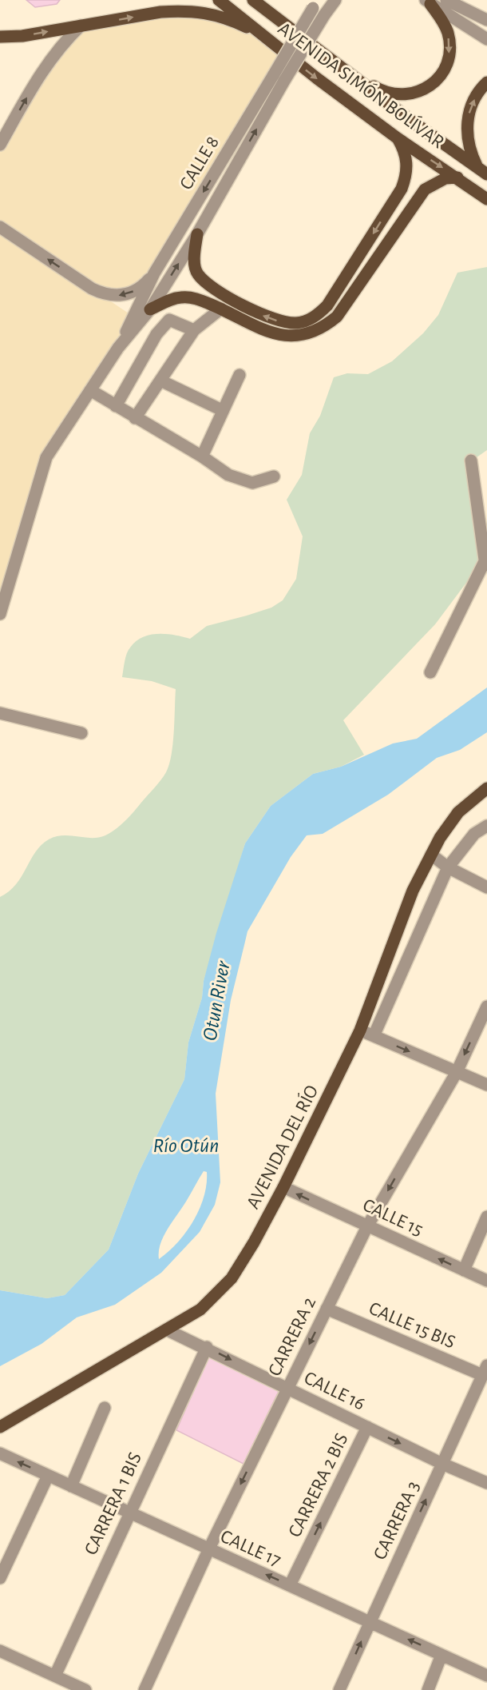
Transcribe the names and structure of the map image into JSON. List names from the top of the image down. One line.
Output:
{"streets":{"main road":["AVENIDA SIMÓN BOLÍVAR","AVENIDA DEL RÍO"],"street":["CALLE 8","CALLE 15","CALLE 15 BIS","CARRERA 2","CALLE 16","CARRERA 2 BIS","CARRERA 1 BIS","CARRERA 3","CALLE 17"]},"crossings":[["AVENIDA DEL RÍO","CALLE 15"],["AVENIDA DEL RÍO","CALLE 16"],["CALLE 15","CARRERA 2"],["CALLE 15 BIS","CARRERA 2"],["CALLE 15 BIS","CARRERA 3"],["CARRERA 2","CALLE 16"],["CARRERA 2","CALLE 17"],["CALLE 16","CARRERA 2 BIS"],["CALLE 16","CARRERA 1 BIS"],["CALLE 16","CARRERA 3"],["CARRERA 2 BIS","CALLE 17"],["CARRERA 1 BIS","CALLE 17"],["CARRERA 3","CALLE 17"]],"one_way":["CALLE 15","CARRERA 2","CALLE 16","CARRERA 2 BIS","CARRERA 3","CALLE 17"],"water":["Otun River","Río Otún"]}
